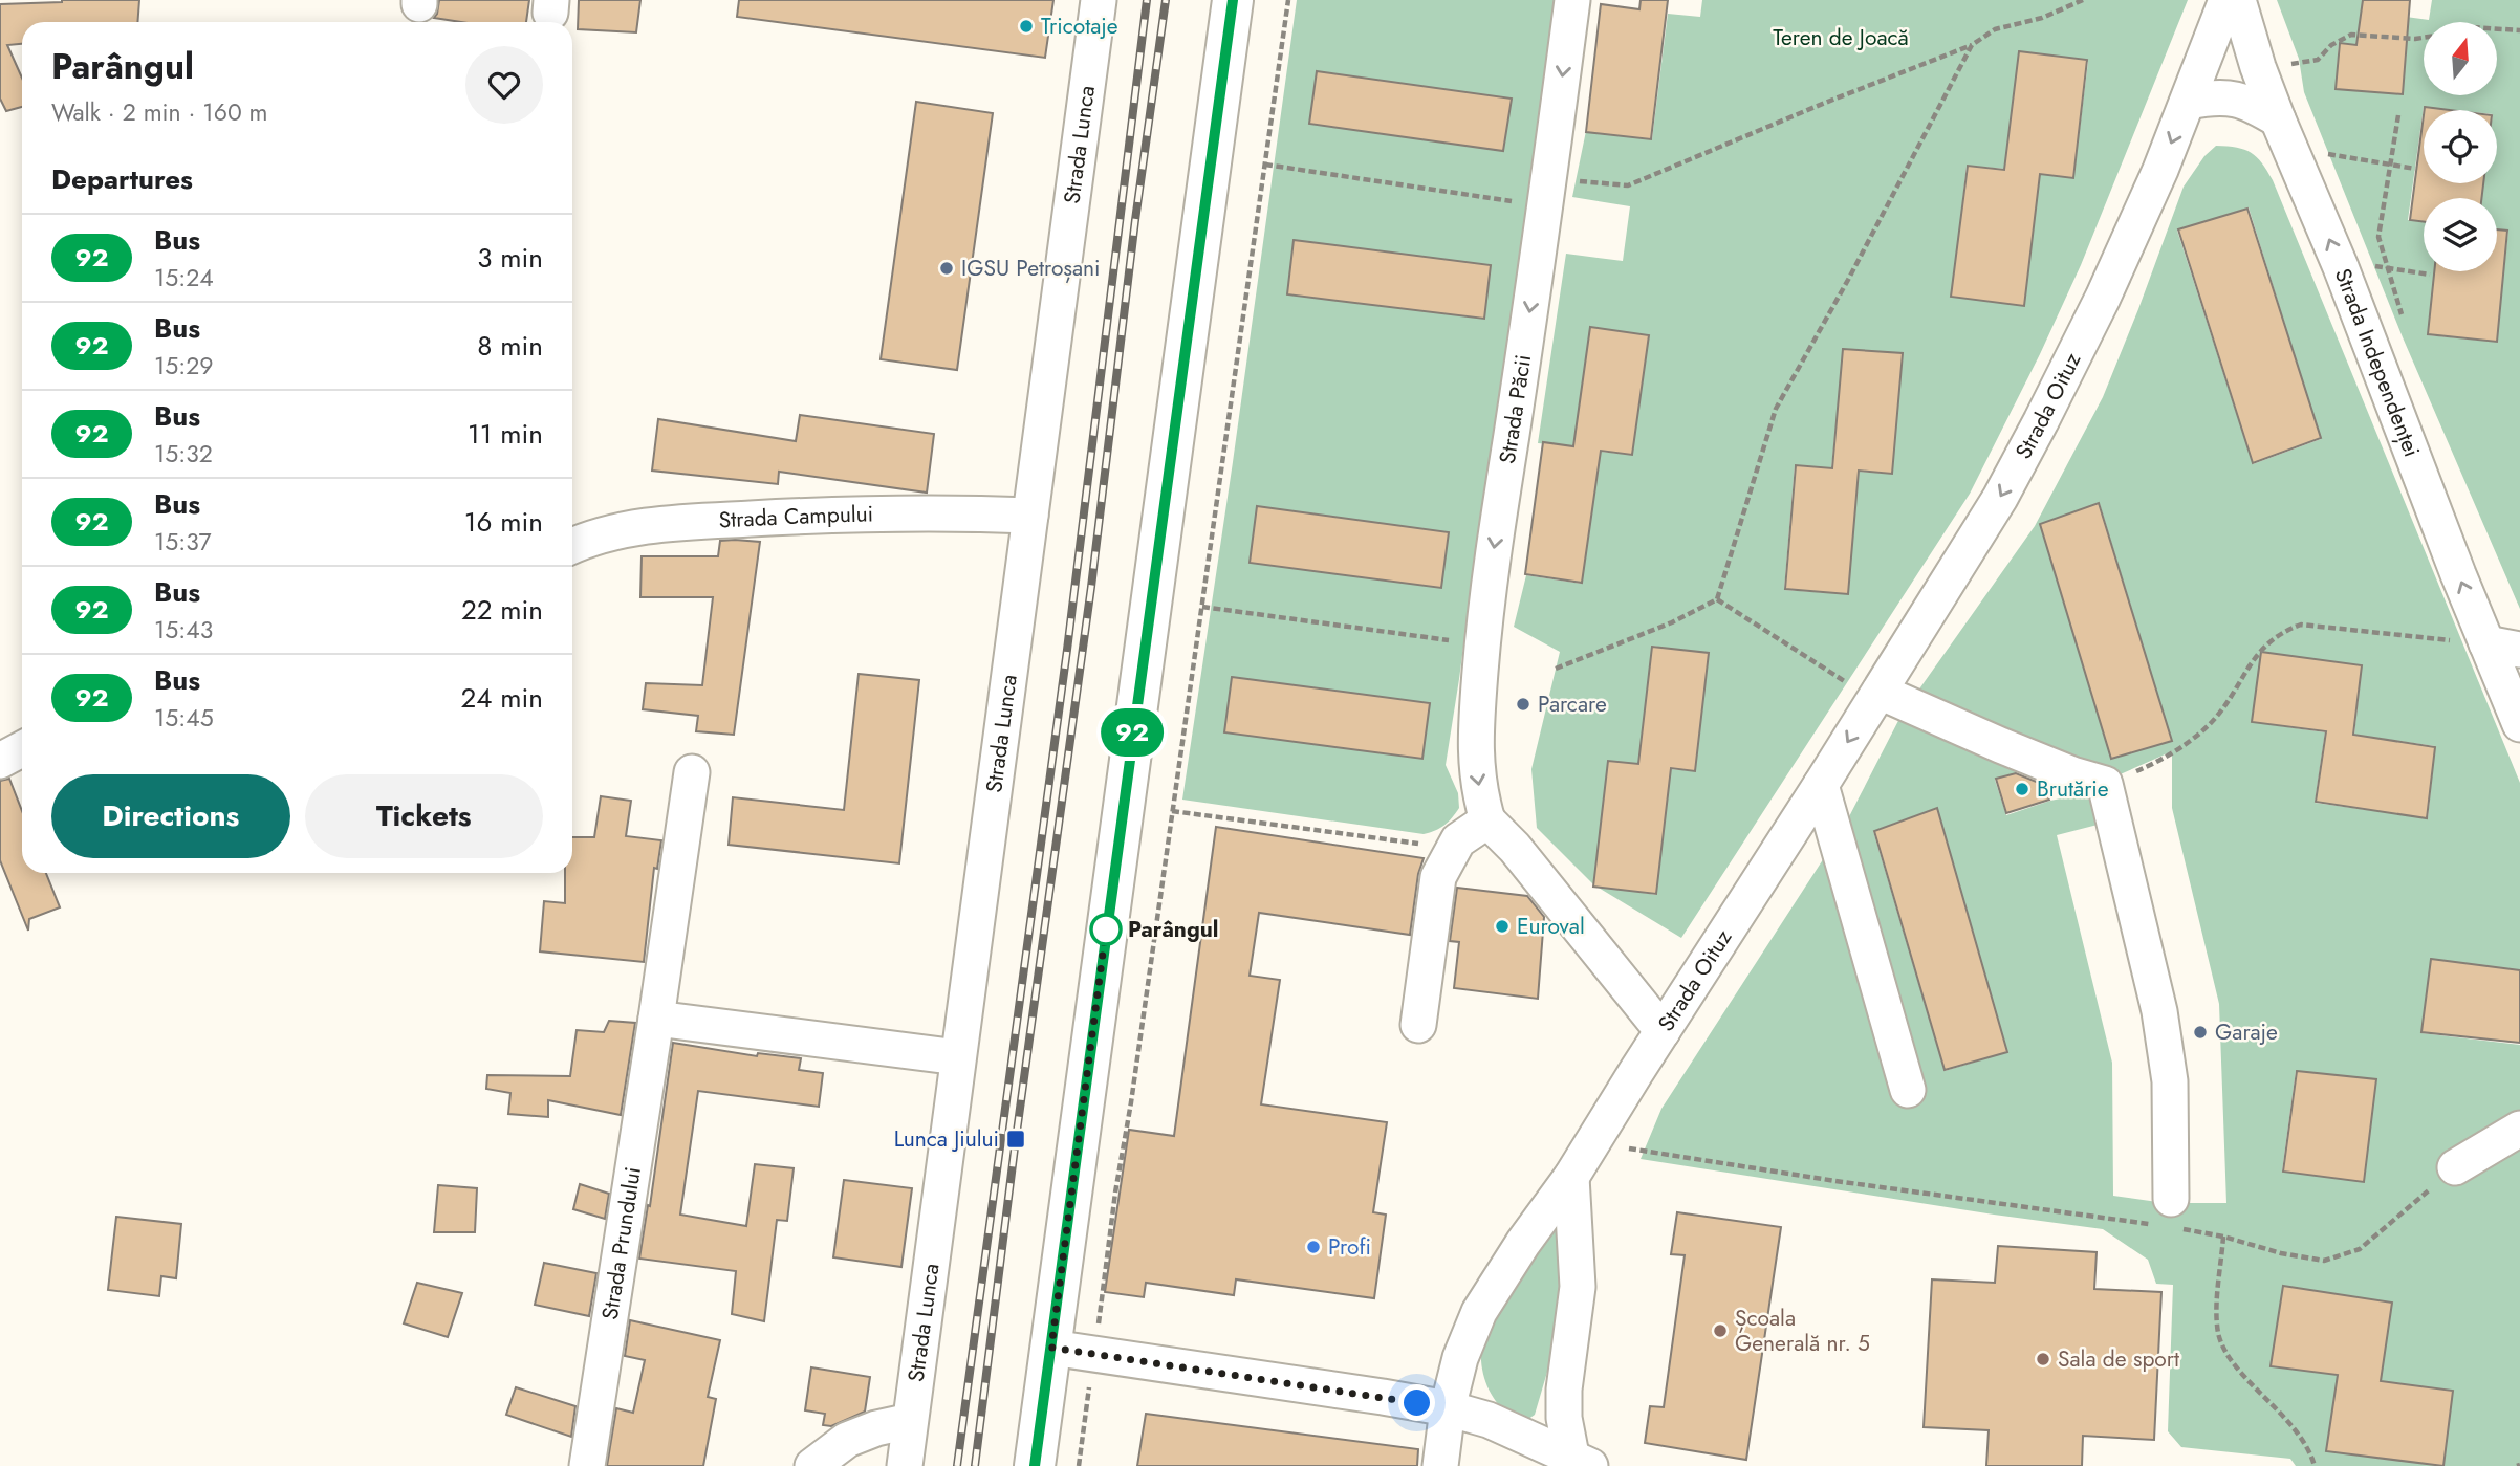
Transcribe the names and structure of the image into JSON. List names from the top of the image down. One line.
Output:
{"streets":{"street":["Strada Lunca","Strada Independenței","Strada Oituz","Strada Păcii","Strada Campului","Strada Prundului"]},"crossings":[["Strada Lunca","Strada Campului"]],"one_way":["Strada Independenței","Strada Oituz","Strada Păcii"],"parks":["Teren de Joacă"],"places":{"other":["Tricotaje","IGSU Petroșani","Parcare","Brutărie","Euroval","Parângul","Garaje","Profi","Școala Generală nr. 5","Sala de sport"],"transit":["Lunca Jiului"]},"lines":["bus line 92"],"north":"top","page":{"on_map":"92","heading":[["Parângul","Walk · 2 min · 160 m"],"Departures"],"list":[{"mark":"92","name":"Bus","note":"15:24","value":"3 min"},{"mark":"92","name":"Bus","note":"15:29","value":"8 min"},{"mark":"92","name":"Bus","note":"15:32","value":"11 min"},{"mark":"92","name":"Bus","note":"15:37","value":"16 min"},{"mark":"92","name":"Bus","note":"15:43","value":"22 min"},{"mark":"92","name":"Bus","note":"15:45","value":"24 min"}],"buttons":["Directions","Tickets"]}}
